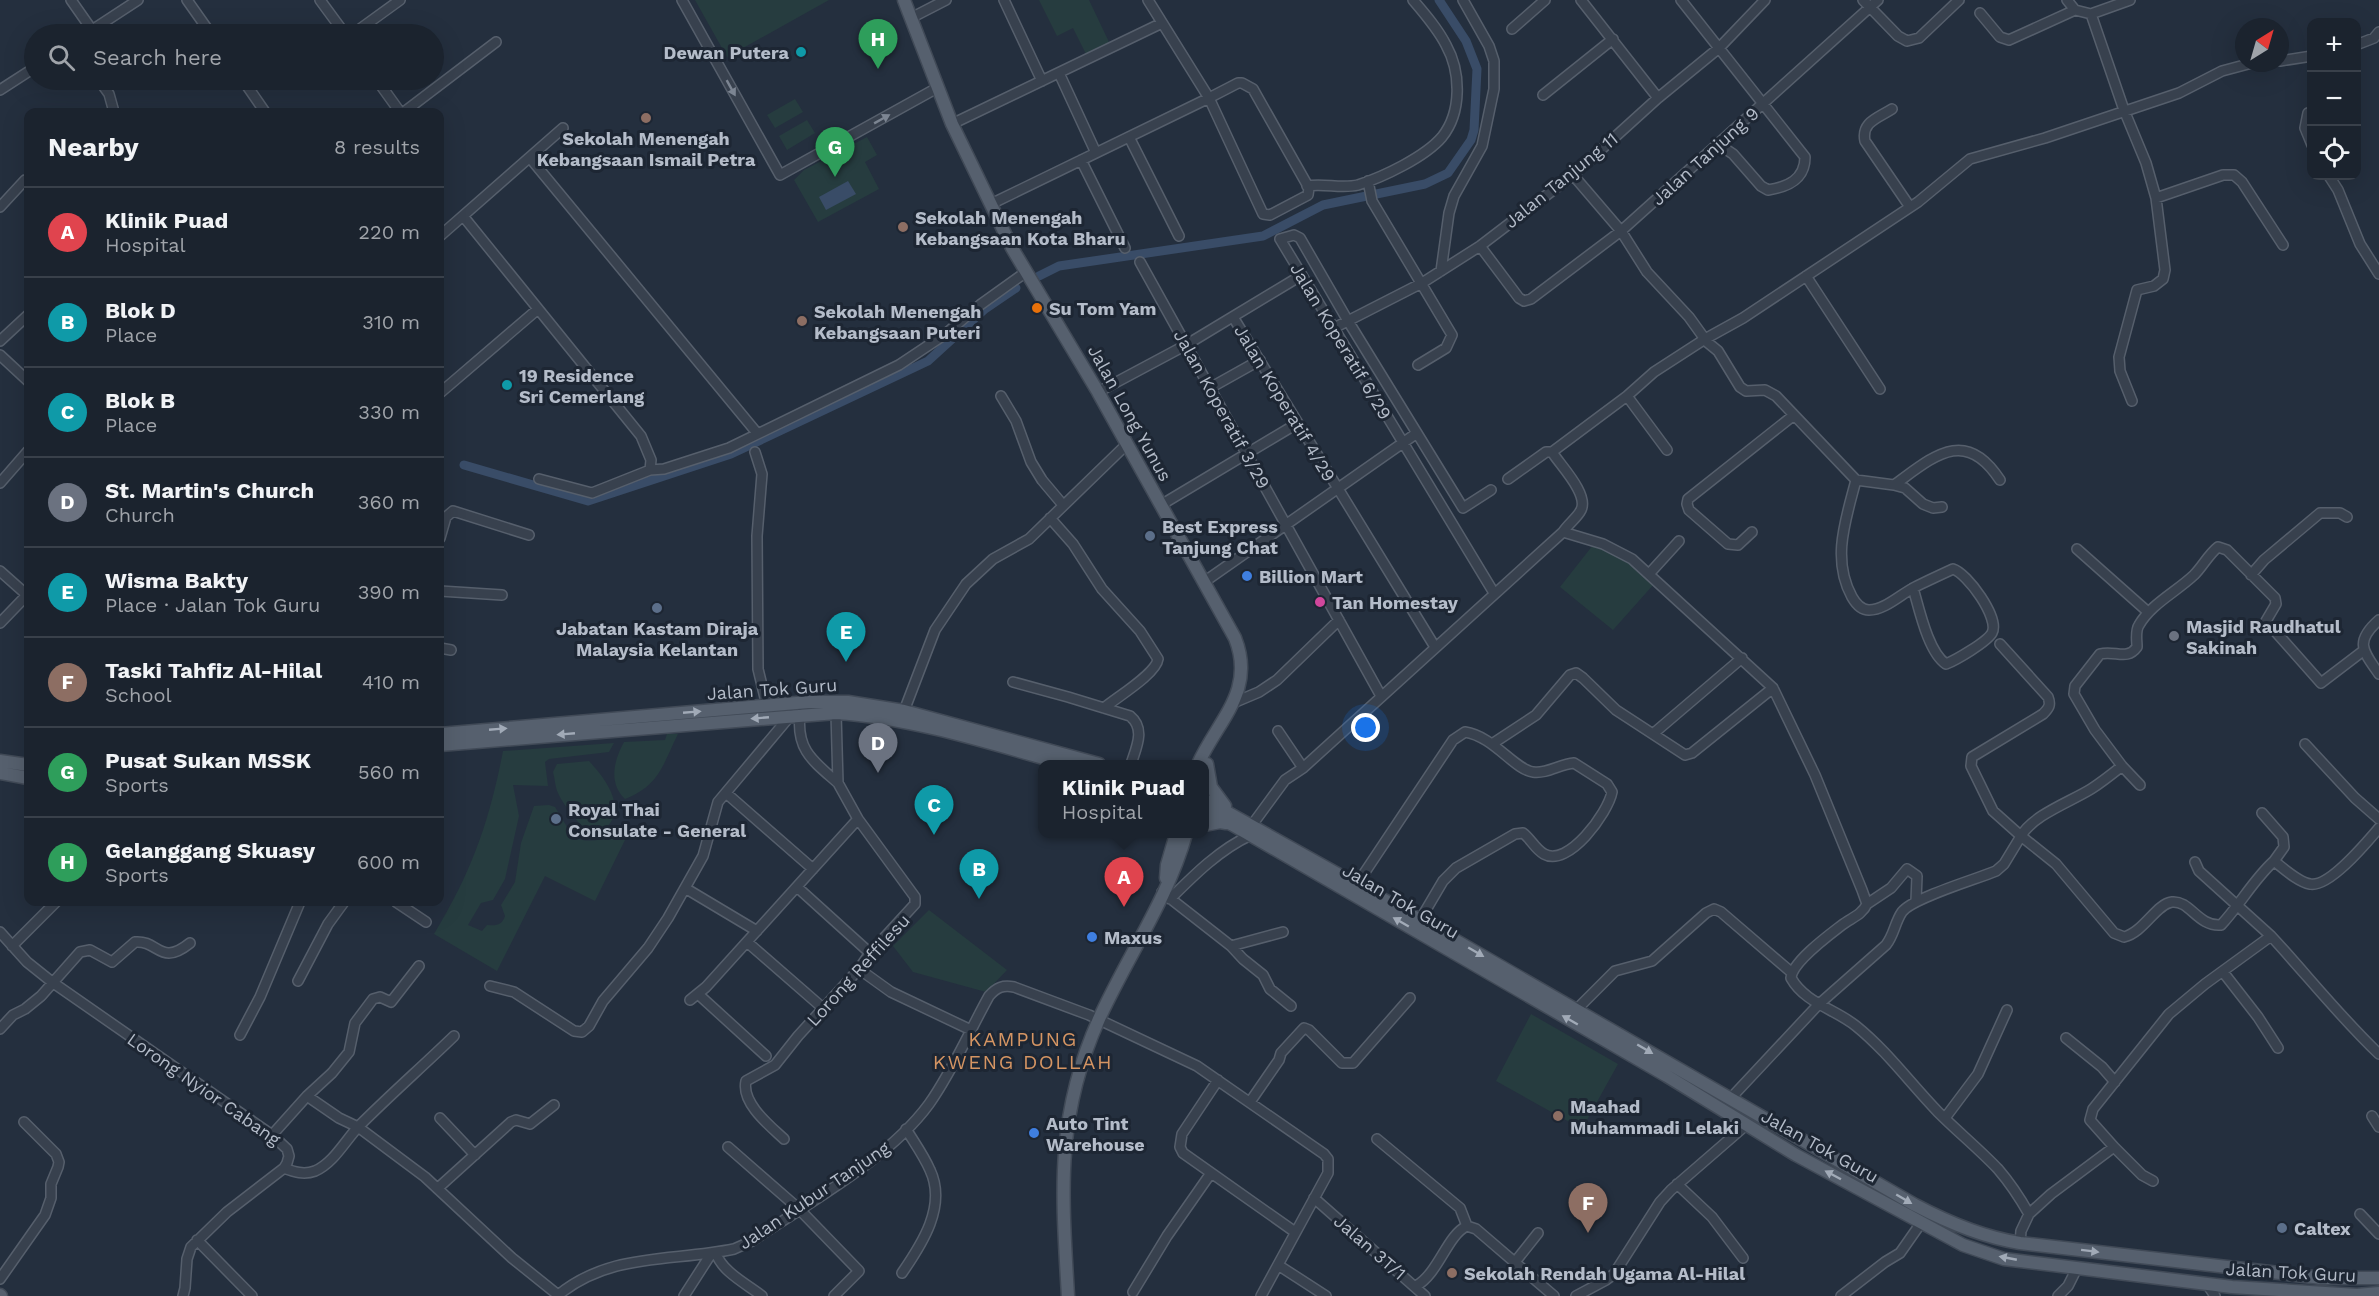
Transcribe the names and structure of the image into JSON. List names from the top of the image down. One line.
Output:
{"streets":{"main road":["Jalan Long Yunus","Jalan Tok Guru"],"street":["Jalan Tanjung 9","Jalan Tanjung 11","Jalan Koperatif 6/29","Jalan Koperatif 4/29","Jalan Koperatif 3/29","Lorong Reffilesu","Lorong Nyior Cabang","Jalan Kubur Tanjung","Jalan 3T/1"]},"crossings":[["Jalan Tanjung 9","Jalan Tanjung 11"],["Jalan Tanjung 11","Jalan Koperatif 6/29"],["Jalan Tok Guru","Lorong Reffilesu"]],"districts":["KAMPUNG KWENG DOLLAH"],"places":["Dewan Putera","Sekolah Menengah Kebangsaan Ismail Petra","Sekolah Menengah Kebangsaan Kota Bharu","Su Tom Yam","Sekolah Menengah Kebangsaan Puteri","19 Residence Sri Cemerlang","Best Express Tanjung Chat","Billion Mart","Tan Homestay","Jabatan Kastam Diraja Malaysia Kelantan","Masjid Raudhatul Sakinah","Royal Thai Consulate - General","Maxus","Maahad Muhammadi Lelaki","Auto Tint Warehouse","Caltex","Sekolah Rendah Ugama Al-Hilal"],"north":"top right","page":{"map_buttons":["+","−"],"pins":["H","G","E","D","C","B","A","F"],"search":"Search here","heading":["Nearby","8 results"],"list":[{"mark":"A","name":"Klinik Puad","note":"Hospital","value":"220 m"},{"mark":"B","name":"Blok D","note":"Place","value":"310 m"},{"mark":"C","name":"Blok B","note":"Place","value":"330 m"},{"mark":"D","name":"St. Martin's Church","note":"Church","value":"360 m"},{"mark":"E","name":"Wisma Bakty","note":"Place · Jalan Tok Guru","value":"390 m"},{"mark":"F","name":"Taski Tahfiz Al-Hilal","note":"School","value":"410 m"},{"mark":"G","name":"Pusat Sukan MSSK","note":"Sports","value":"560 m"},{"mark":"H","name":"Gelanggang Skuasy","note":"Sports","value":"600 m"}],"popup":["Klinik Puad","Hospital"]}}
